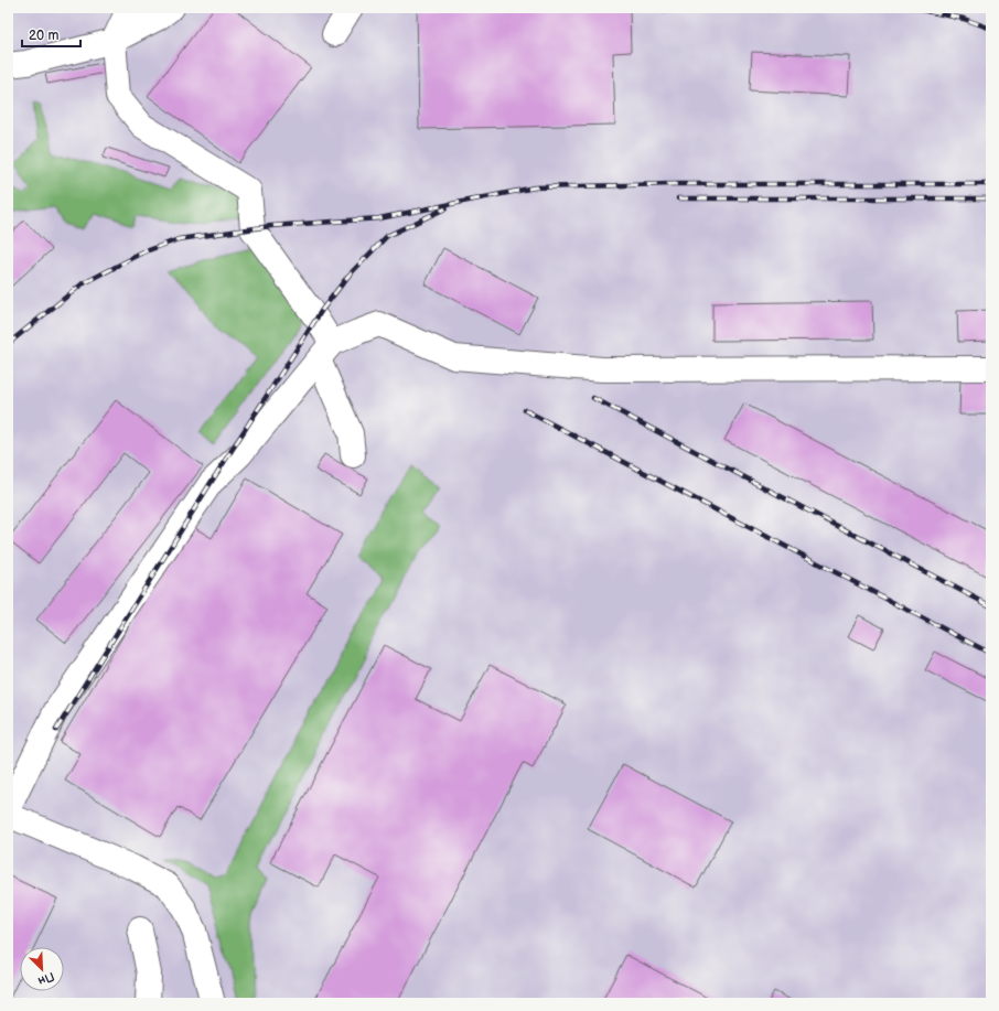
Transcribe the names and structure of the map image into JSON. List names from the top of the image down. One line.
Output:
{"scale_bar":"20 m","north":"bottom right"}
